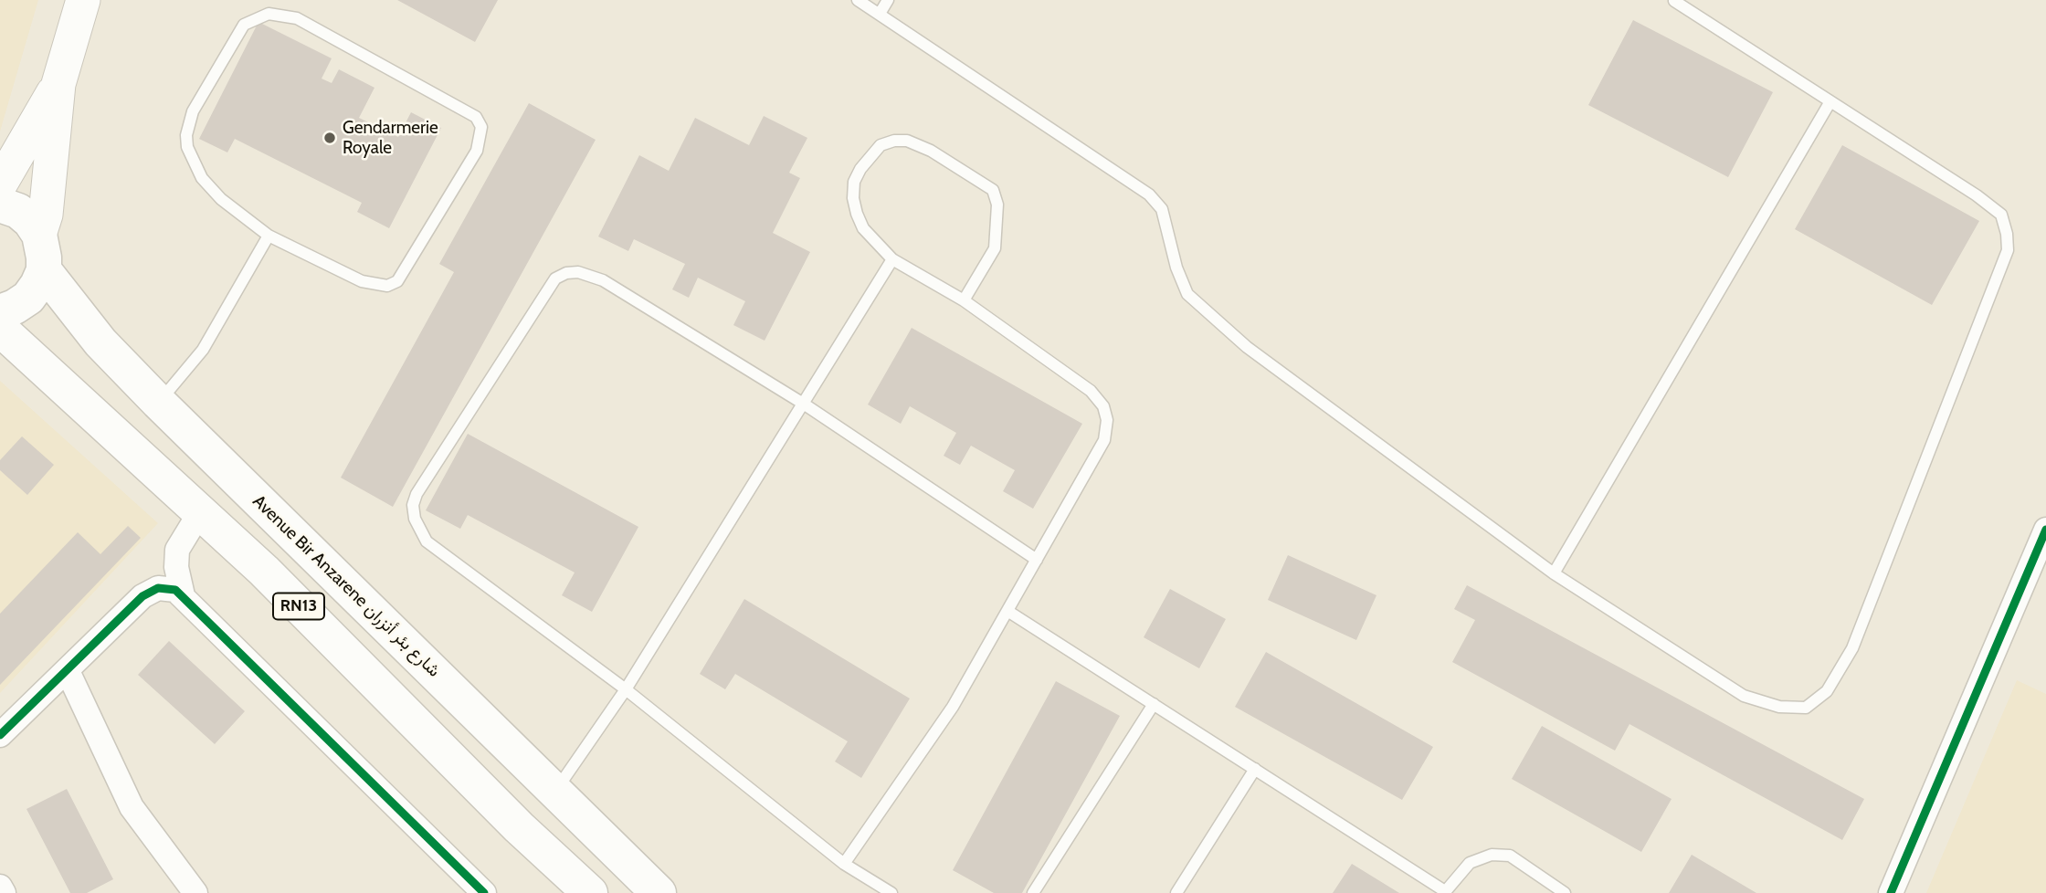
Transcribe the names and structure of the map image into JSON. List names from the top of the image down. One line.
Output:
{"streets":{"main road":["Avenue Bir Anzarene شارع بئر أنزران","RN13"]},"places":["Gendarmerie Royale"]}
